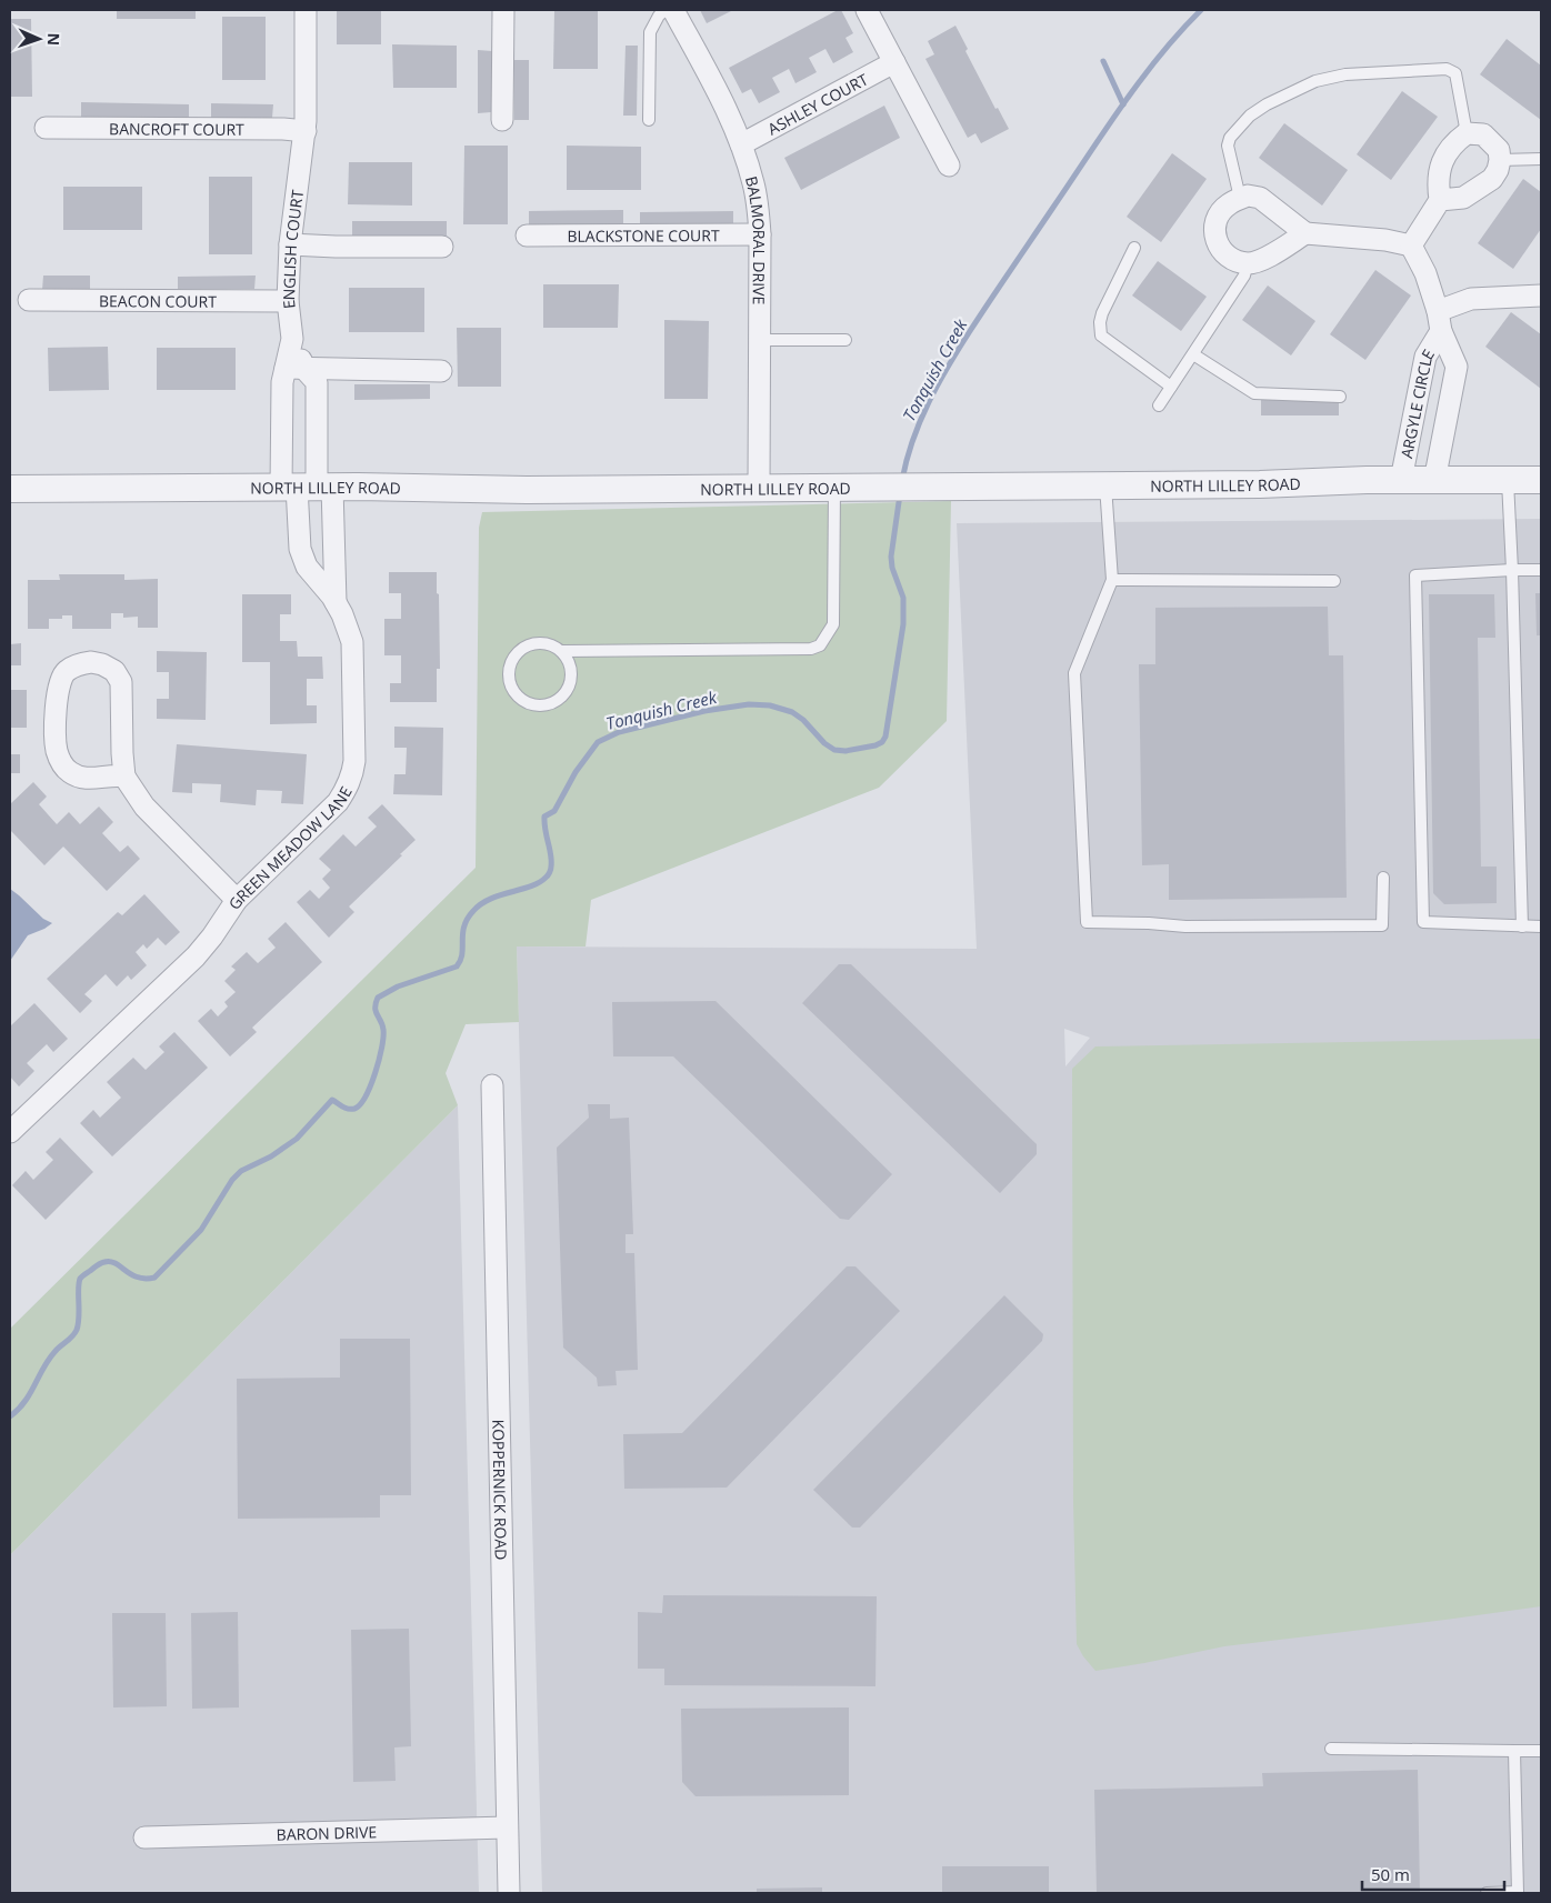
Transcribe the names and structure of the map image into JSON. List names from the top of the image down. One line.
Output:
{"streets":{"street":["ASHLEY COURT","BANCROFT COURT","BLACKSTONE COURT","BALMORAL DRIVE","ENGLISH COURT","BEACON COURT","ARGYLE CIRCLE","NORTH LILLEY ROAD","GREEN MEADOW LANE","KOPPERNICK ROAD","BARON DRIVE"]},"crossings":[["ASHLEY COURT","BALMORAL DRIVE"],["BANCROFT COURT","ENGLISH COURT"],["BLACKSTONE COURT","BALMORAL DRIVE"],["BALMORAL DRIVE","NORTH LILLEY ROAD"],["ENGLISH COURT","BEACON COURT"],["ENGLISH COURT","NORTH LILLEY ROAD"],["ENGLISH COURT","GREEN MEADOW LANE"],["ARGYLE CIRCLE","NORTH LILLEY ROAD"],["NORTH LILLEY ROAD","GREEN MEADOW LANE"],["KOPPERNICK ROAD","BARON DRIVE"]],"water":["Tonquish Creek"],"scale_bar":"50 m","north":"right"}
